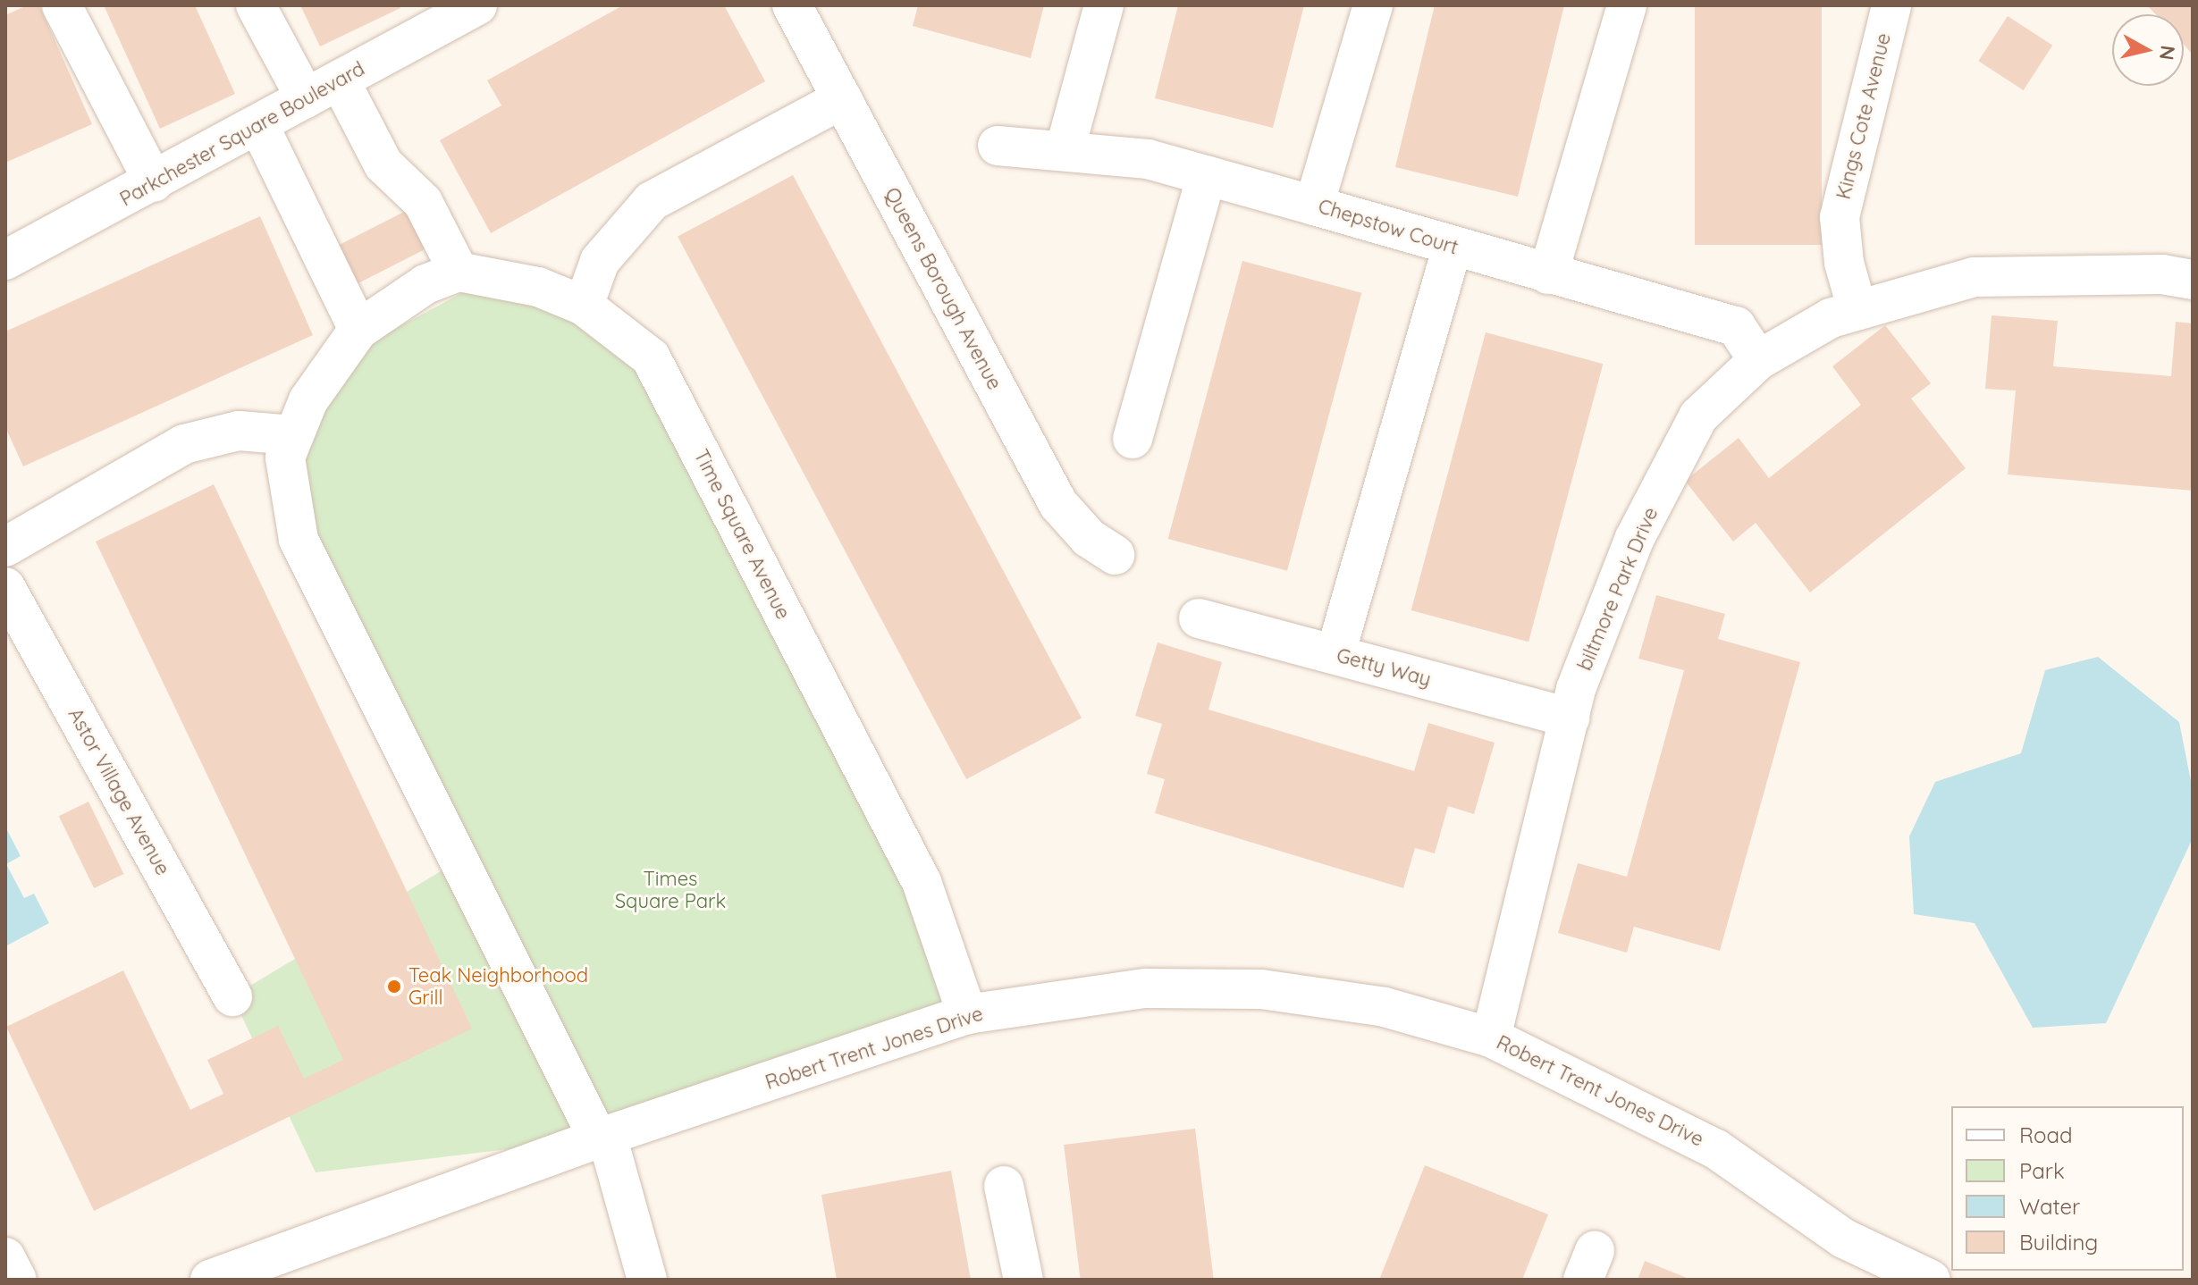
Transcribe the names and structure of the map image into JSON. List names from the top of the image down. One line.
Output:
{"streets":{"street":["Kings Cote Avenue","Parkchester Square Boulevard","Chepstow Court","Queens Borough Avenue","Time Square Avenue","biltmore Park Drive","Getty Way","Astor Village Avenue","Robert Trent Jones Drive"]},"crossings":[["Kings Cote Avenue","biltmore Park Drive"],["Chepstow Court","biltmore Park Drive"],["Time Square Avenue","Robert Trent Jones Drive"],["biltmore Park Drive","Getty Way"],["biltmore Park Drive","Robert Trent Jones Drive"]],"parks":["Times Square Park"],"places":["Teak Neighborhood Grill"],"legend":["Road","Park","Water","Building"],"north":"right"}
